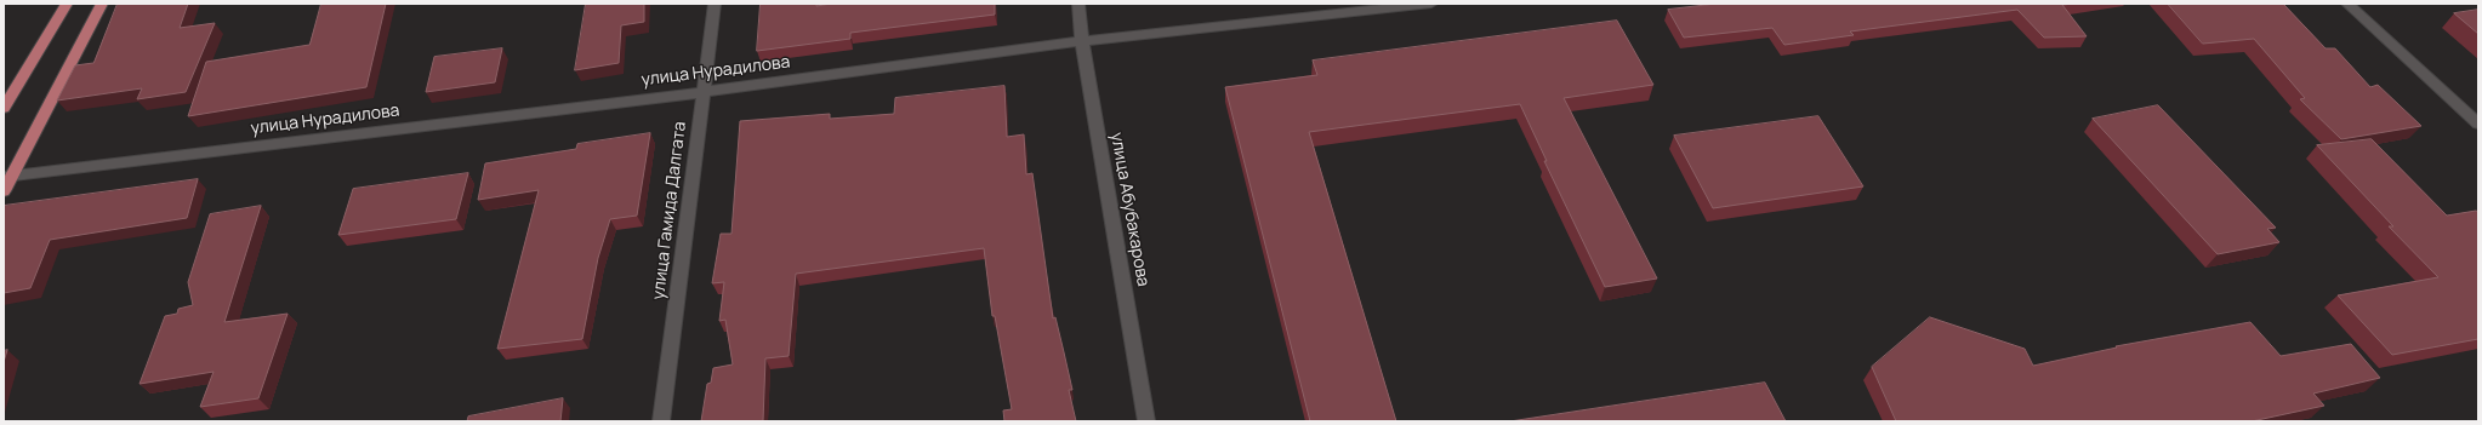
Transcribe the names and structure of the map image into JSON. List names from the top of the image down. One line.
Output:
{"streets":{"street":["улица Нурадилова","улица Абубакарова","улица Гамида Далгата"]},"crossings":[["улица Нурадилова","улица Абубакарова"],["улица Нурадилова","улица Гамида Далгата"]]}
